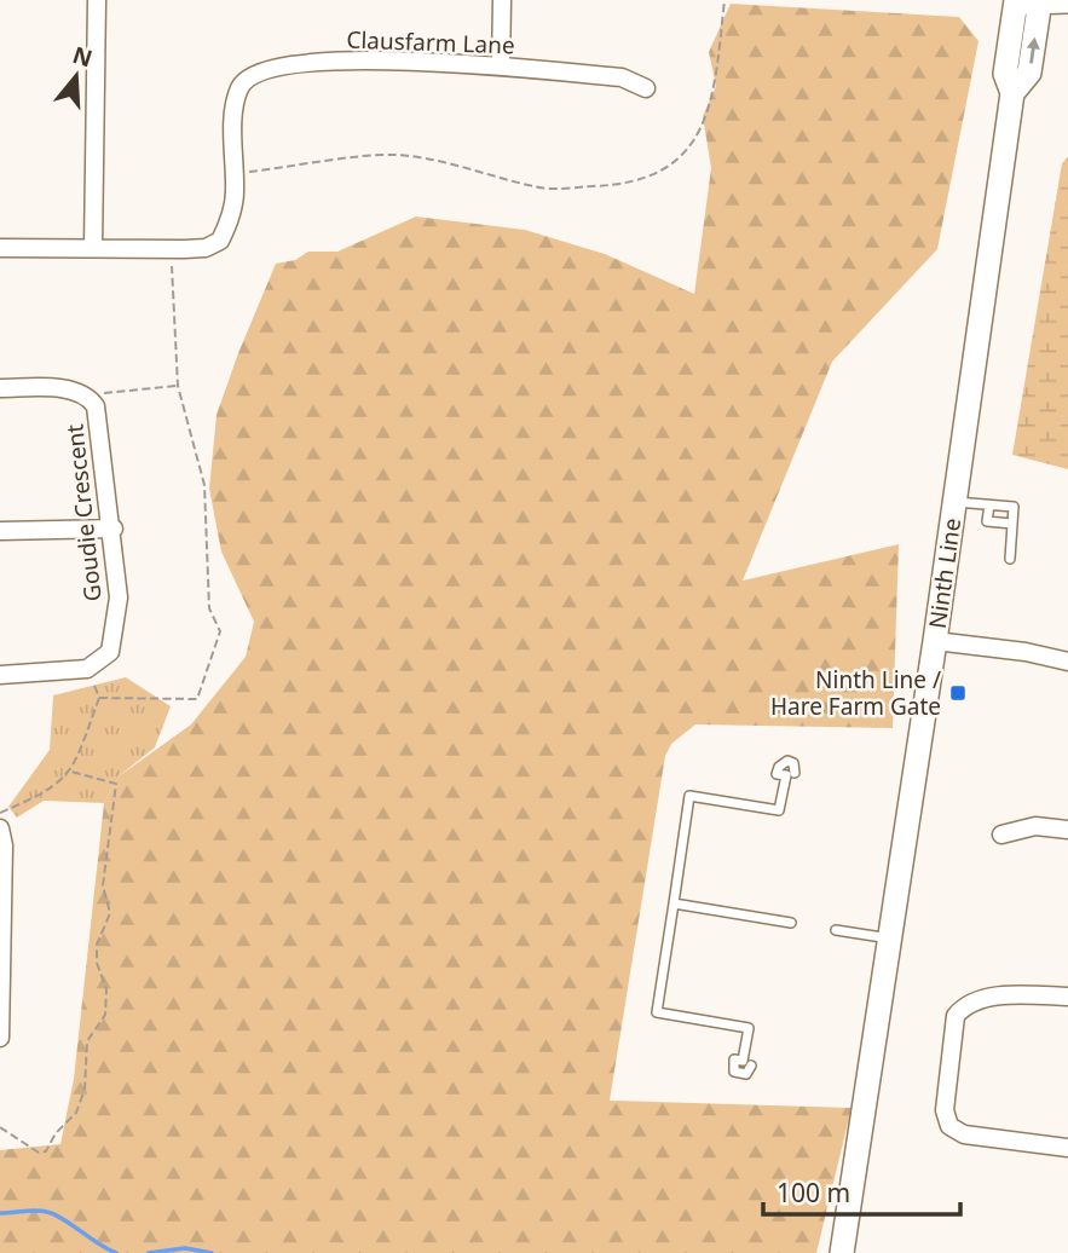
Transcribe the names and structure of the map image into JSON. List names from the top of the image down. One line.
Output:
{"streets":{"main road":["Ninth Line"],"street":["Clausfarm Lane","Goudie Crescent"]},"places":{"transit":["Ninth Line / Hare Farm Gate"]},"scale_bar":"100 m","north":"top"}
